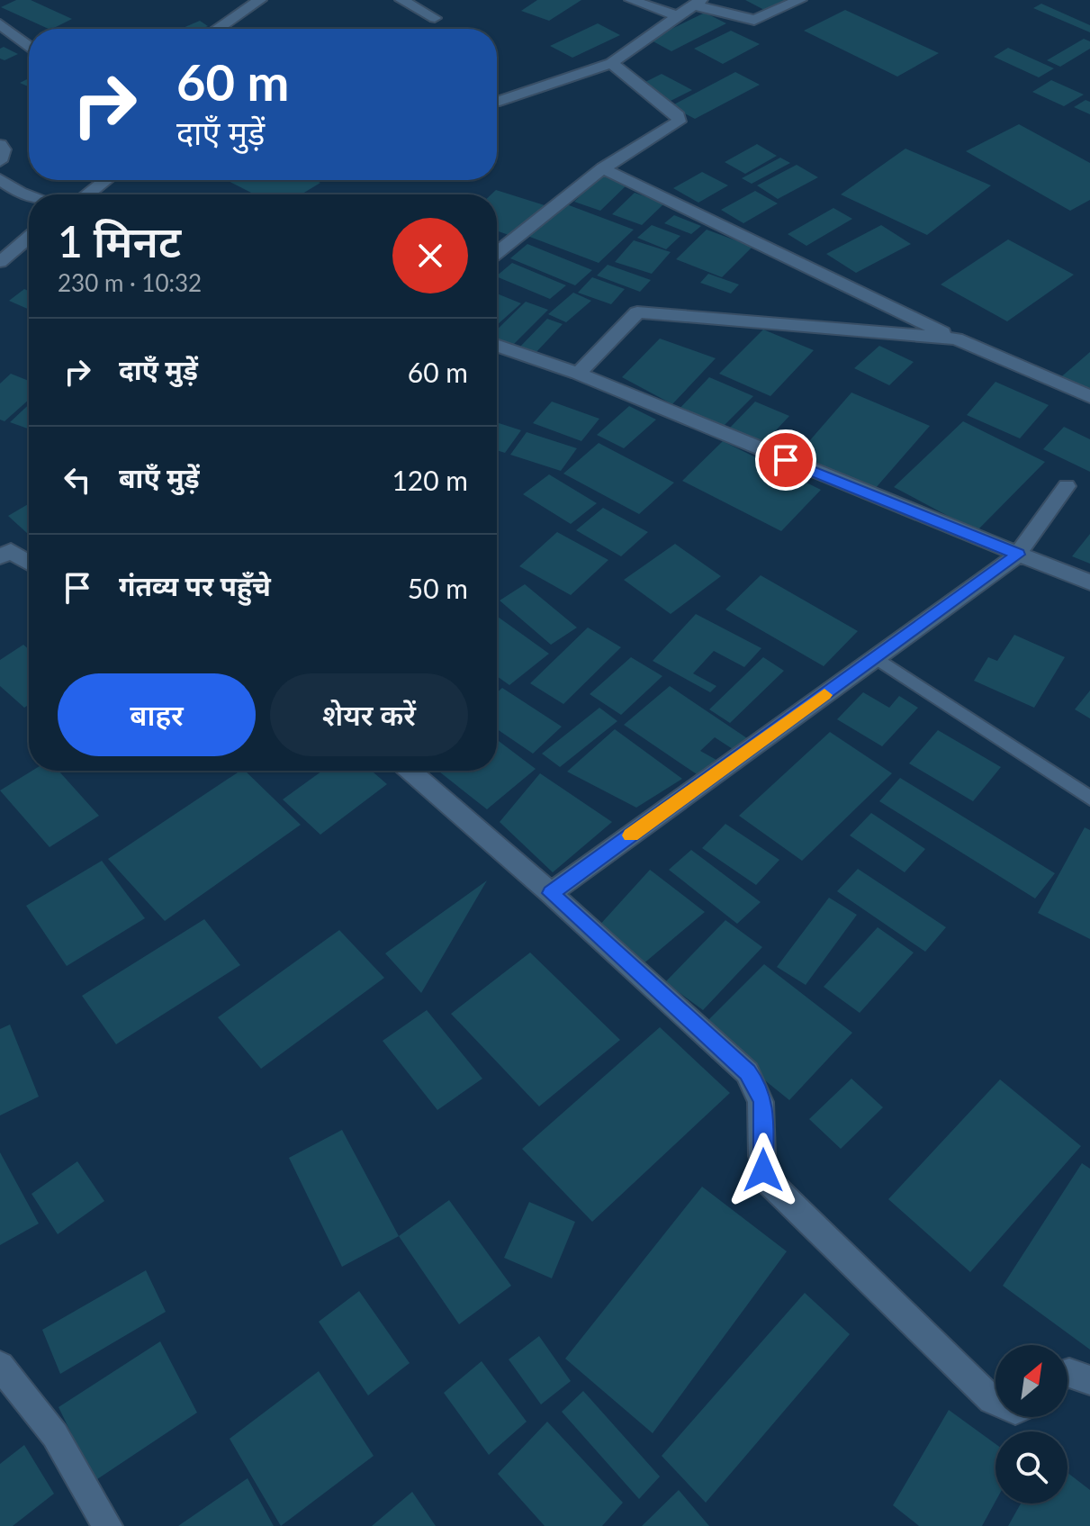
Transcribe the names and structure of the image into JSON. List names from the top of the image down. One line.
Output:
{"north":"top right","page":{"turn":["60 m","दाएँ मुड़ें"],"heading":["1 मिनट","230 m · 10:32"],"list":[{"name":"दाएँ मुड़ें","value":"60 m"},{"name":"बाएँ मुड़ें","value":"120 m"},{"name":"गंतव्य पर पहुँचे","value":"50 m"}],"buttons":["बाहर","शेयर करें"]}}
